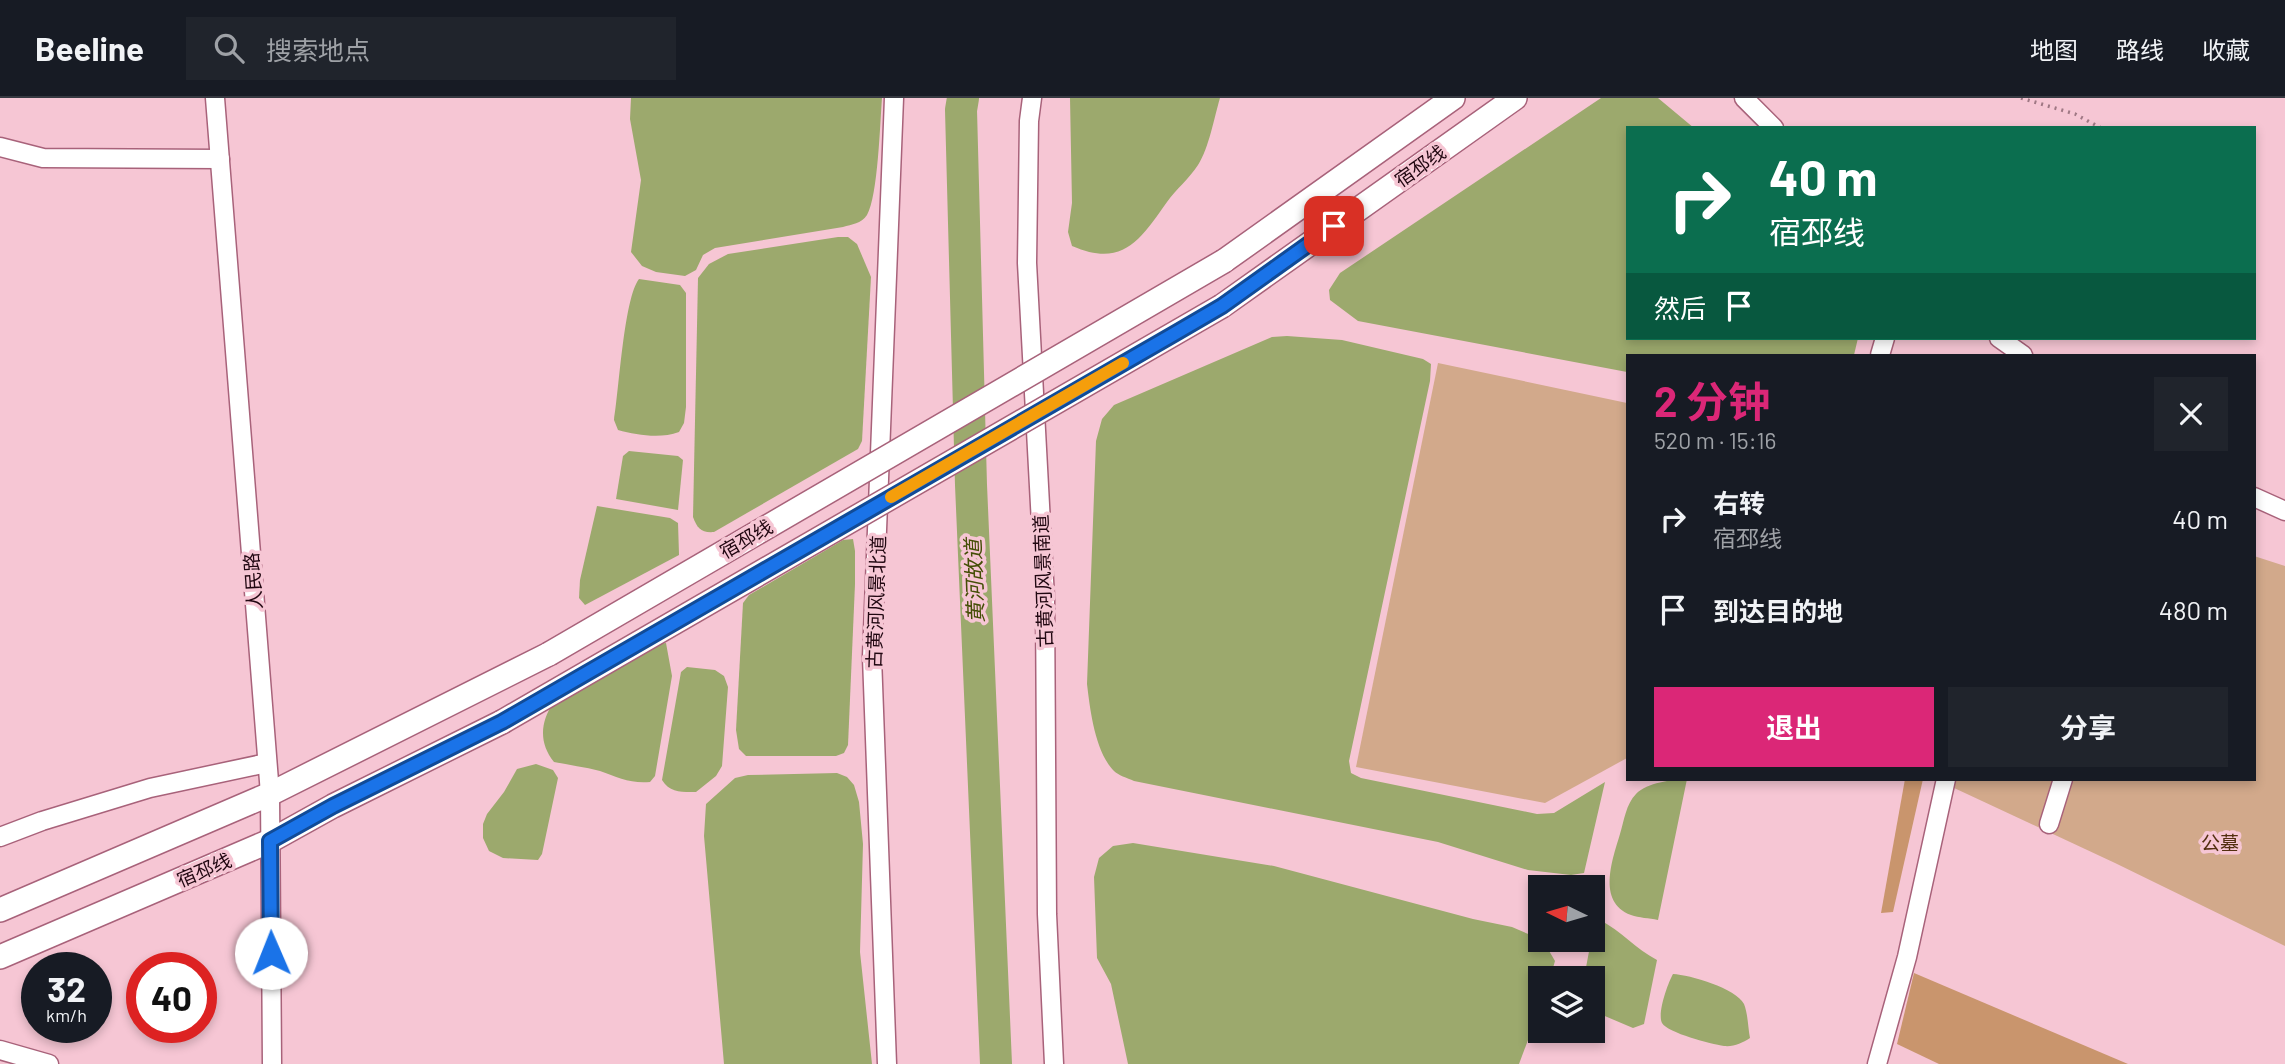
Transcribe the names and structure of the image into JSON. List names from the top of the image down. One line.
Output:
{"streets":{"main road":["宿邳线"],"street":["人民路","古黄河风景南道","古黄河风景北道"]},"crossings":[["宿邳线","人民路"]],"water":["黄河故道"],"parks":["公墓"],"north":"left","page":{"header":"Beeline","search":"搜索地点","nav":["地图","路线","收藏"],"turn":["40 m","宿邳线"],"then":"然后","heading":["2 分钟","520 m · 15:16"],"list":[{"name":"右转","note":"宿邳线","value":"40 m"},{"name":"到达目的地","value":"480 m"}],"buttons":["退出","分享"],"speed":"32 km/h","limit":"40"}}
